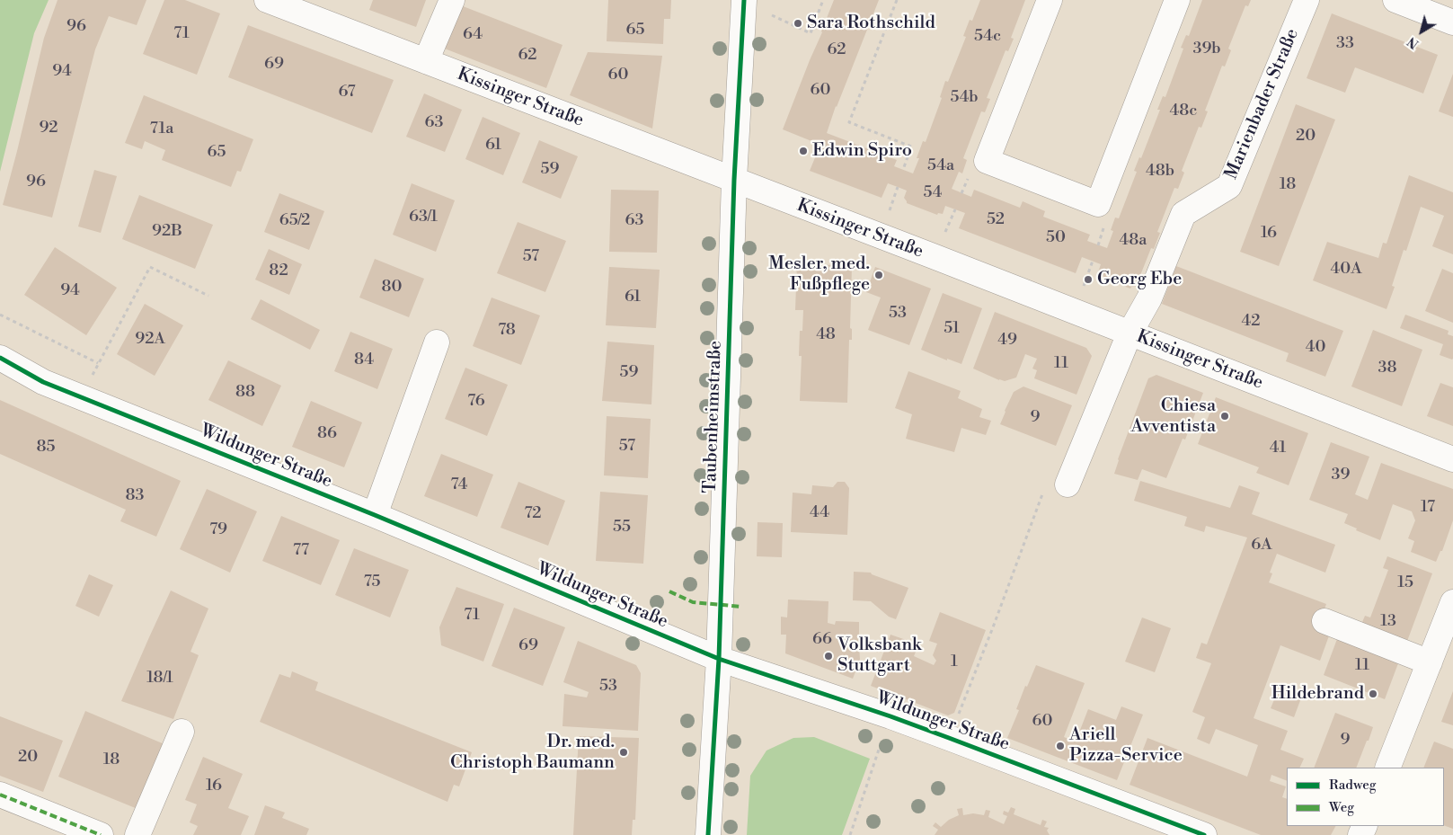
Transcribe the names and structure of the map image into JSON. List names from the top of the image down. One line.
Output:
{"streets":{"street":["Kissinger Straße","Marienbader Straße","Taubenheimstraße","Wildunger Straße"]},"crossings":[["Kissinger Straße","Marienbader Straße"],["Kissinger Straße","Taubenheimstraße"],["Taubenheimstraße","Wildunger Straße"]],"places":["Sara Rothschild","Edwin Spiro","Mesler, med. Fußpflege","Georg Ebe","Chiesa Avventista","Volksbank Stuttgart","Hildebrand","Ariell Pizza-Service","Dr. med. Christoph Baumann"],"house_numbers":["96","65","71","64","54c","33","39b","62","62","69","94","60","60","67","54b","48c","63","92","71a","20","61","65","54a","59","48b","96","18","54","63/1","52","65/2","63","92B","16","50","48a","57","40A","82","80","94","61","53","42","51","78","48","92A","49","40","84","11","38","59","88","76","9","86","57","85","41","39","74","83","17","44","72","55","79","6A","77","75","15","71","13","66","69","1","11","18/1","53","60","9","20","18","16"],"legend":["Radweg","Weg"],"north":"bottom left"}
